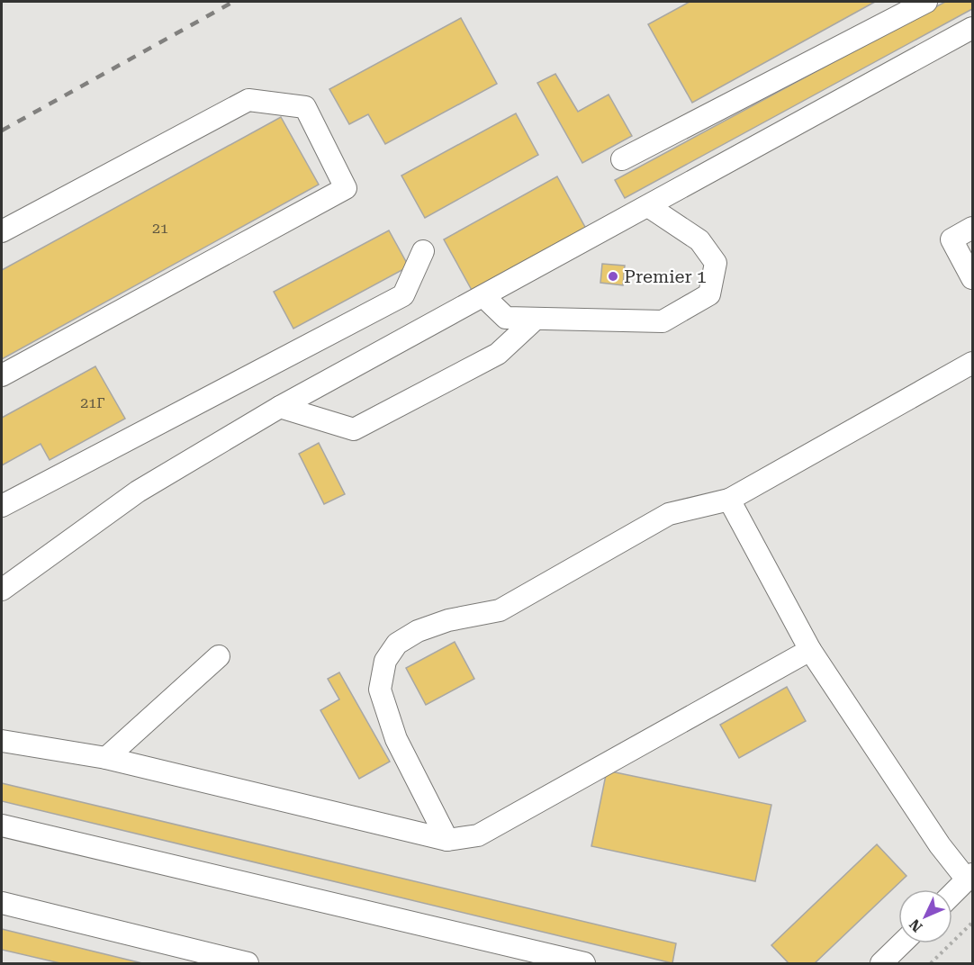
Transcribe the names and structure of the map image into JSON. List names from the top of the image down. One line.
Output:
{"places":["Premier 1"],"house_numbers":["21","21Г"],"north":"bottom left"}
